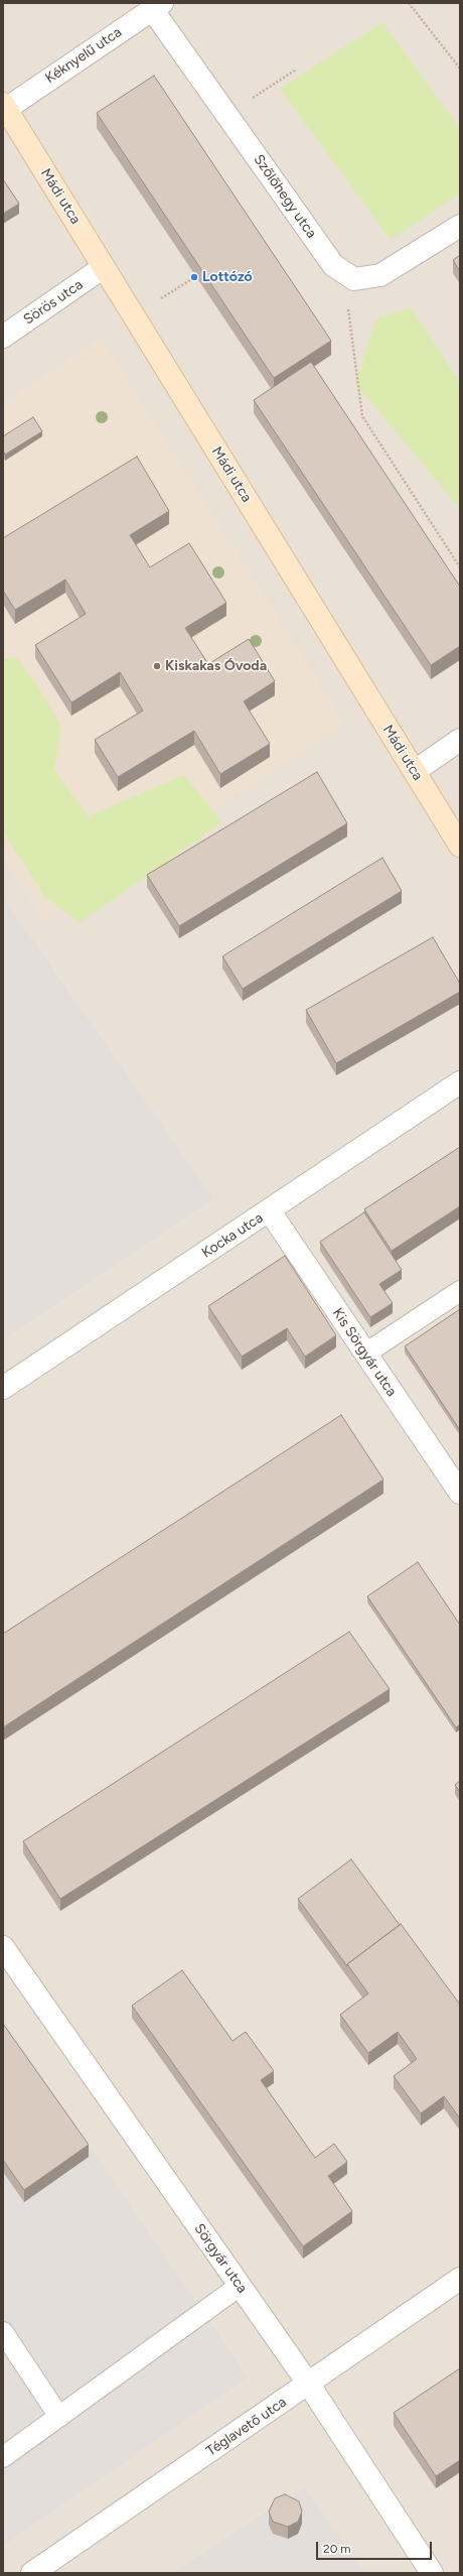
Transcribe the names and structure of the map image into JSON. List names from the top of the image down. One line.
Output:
{"streets":{"street":["Kéknyelű utca","Mádi utca","Szőlőhegy utca","Sörös utca","Kocka utca","Kis Sörgyár utca","Sörgyár utca","Téglavető utca"]},"crossings":[["Kéknyelű utca","Mádi utca"],["Kéknyelű utca","Szőlőhegy utca"],["Mádi utca","Sörös utca"],["Kocka utca","Kis Sörgyár utca"],["Sörgyár utca","Téglavető utca"]],"places":["Lottózó","Kiskakas Óvoda"],"scale_bar":"20 m"}
